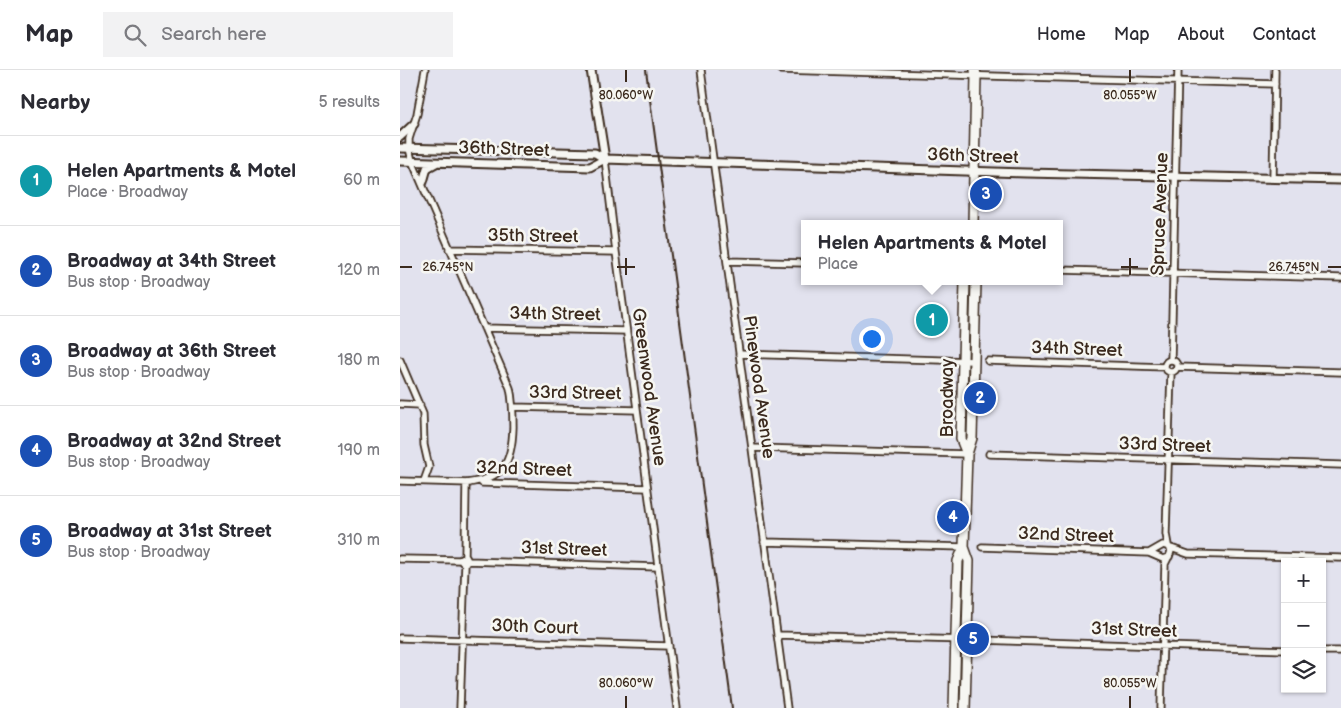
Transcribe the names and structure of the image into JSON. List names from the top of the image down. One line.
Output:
{"streets":{"main road":["Broadway"],"street":["36th Street","Spruce Avenue","35th Street","34th Street","Greenwood Avenue","Pinewood Avenue","33rd Street","32nd Street","31st Street","30th Court"]},"crossings":[["36th Street","Spruce Avenue"],["36th Street","Greenwood Avenue"],["36th Street","Pinewood Avenue"],["Spruce Avenue","34th Street"],["35th Street","Greenwood Avenue"],["34th Street","Greenwood Avenue"],["Greenwood Avenue","33rd Street"],["Greenwood Avenue","32nd Street"],["Greenwood Avenue","31st Street"],["Greenwood Avenue","30th Court"]],"page":{"header":"Map","search":"Search here","nav":["Home","Map","About","Contact"],"heading":["Nearby","5 results"],"list":[{"mark":"1","name":"Helen Apartments & Motel","note":"Place · Broadway","value":"60 m"},{"mark":"2","name":"Broadway at 34th Street","note":"Bus stop · Broadway","value":"120 m"},{"mark":"3","name":"Broadway at 36th Street","note":"Bus stop · Broadway","value":"180 m"},{"mark":"4","name":"Broadway at 32nd Street","note":"Bus stop · Broadway","value":"190 m"},{"mark":"5","name":"Broadway at 31st Street","note":"Bus stop · Broadway","value":"310 m"}],"pins":["3","1","2","4","5"],"popup":["Helen Apartments & Motel","Place"],"map_buttons":["+","−"]},"coordinates":["80.060°W","80.055°W","26.745°N"]}
